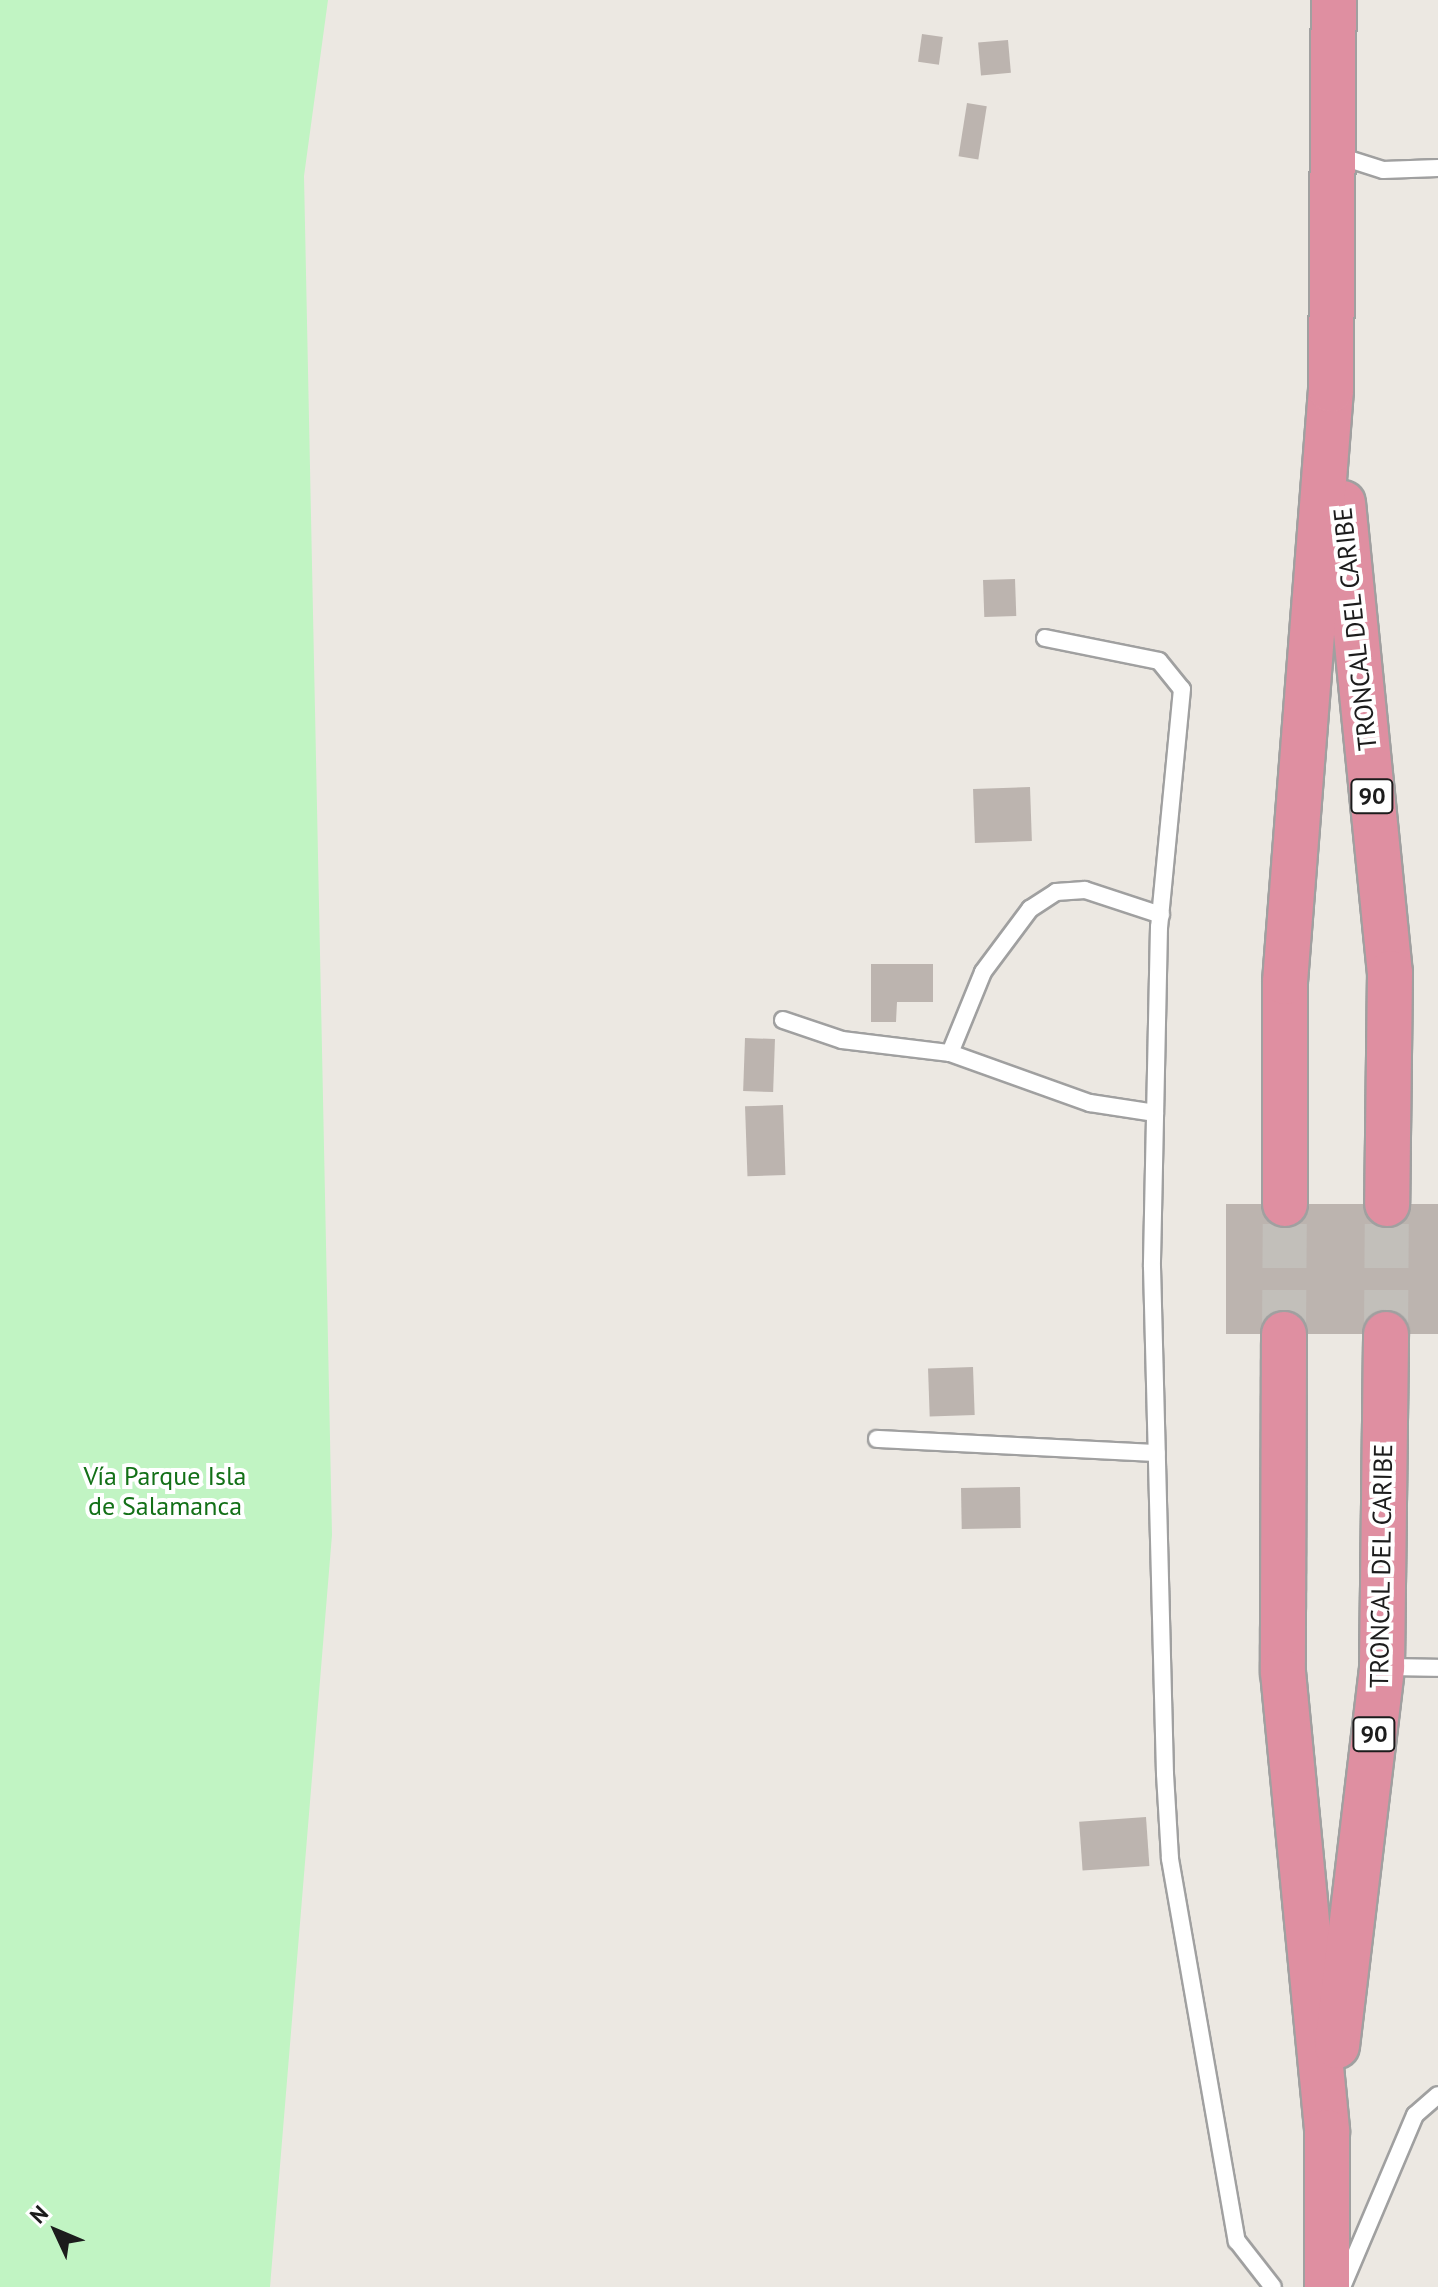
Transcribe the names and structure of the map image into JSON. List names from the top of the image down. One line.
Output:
{"streets":{"highway":["TRONCAL DEL CARIBE","90"]},"parks":["Vía Parque Isla de Salamanca"],"north":"top left"}
